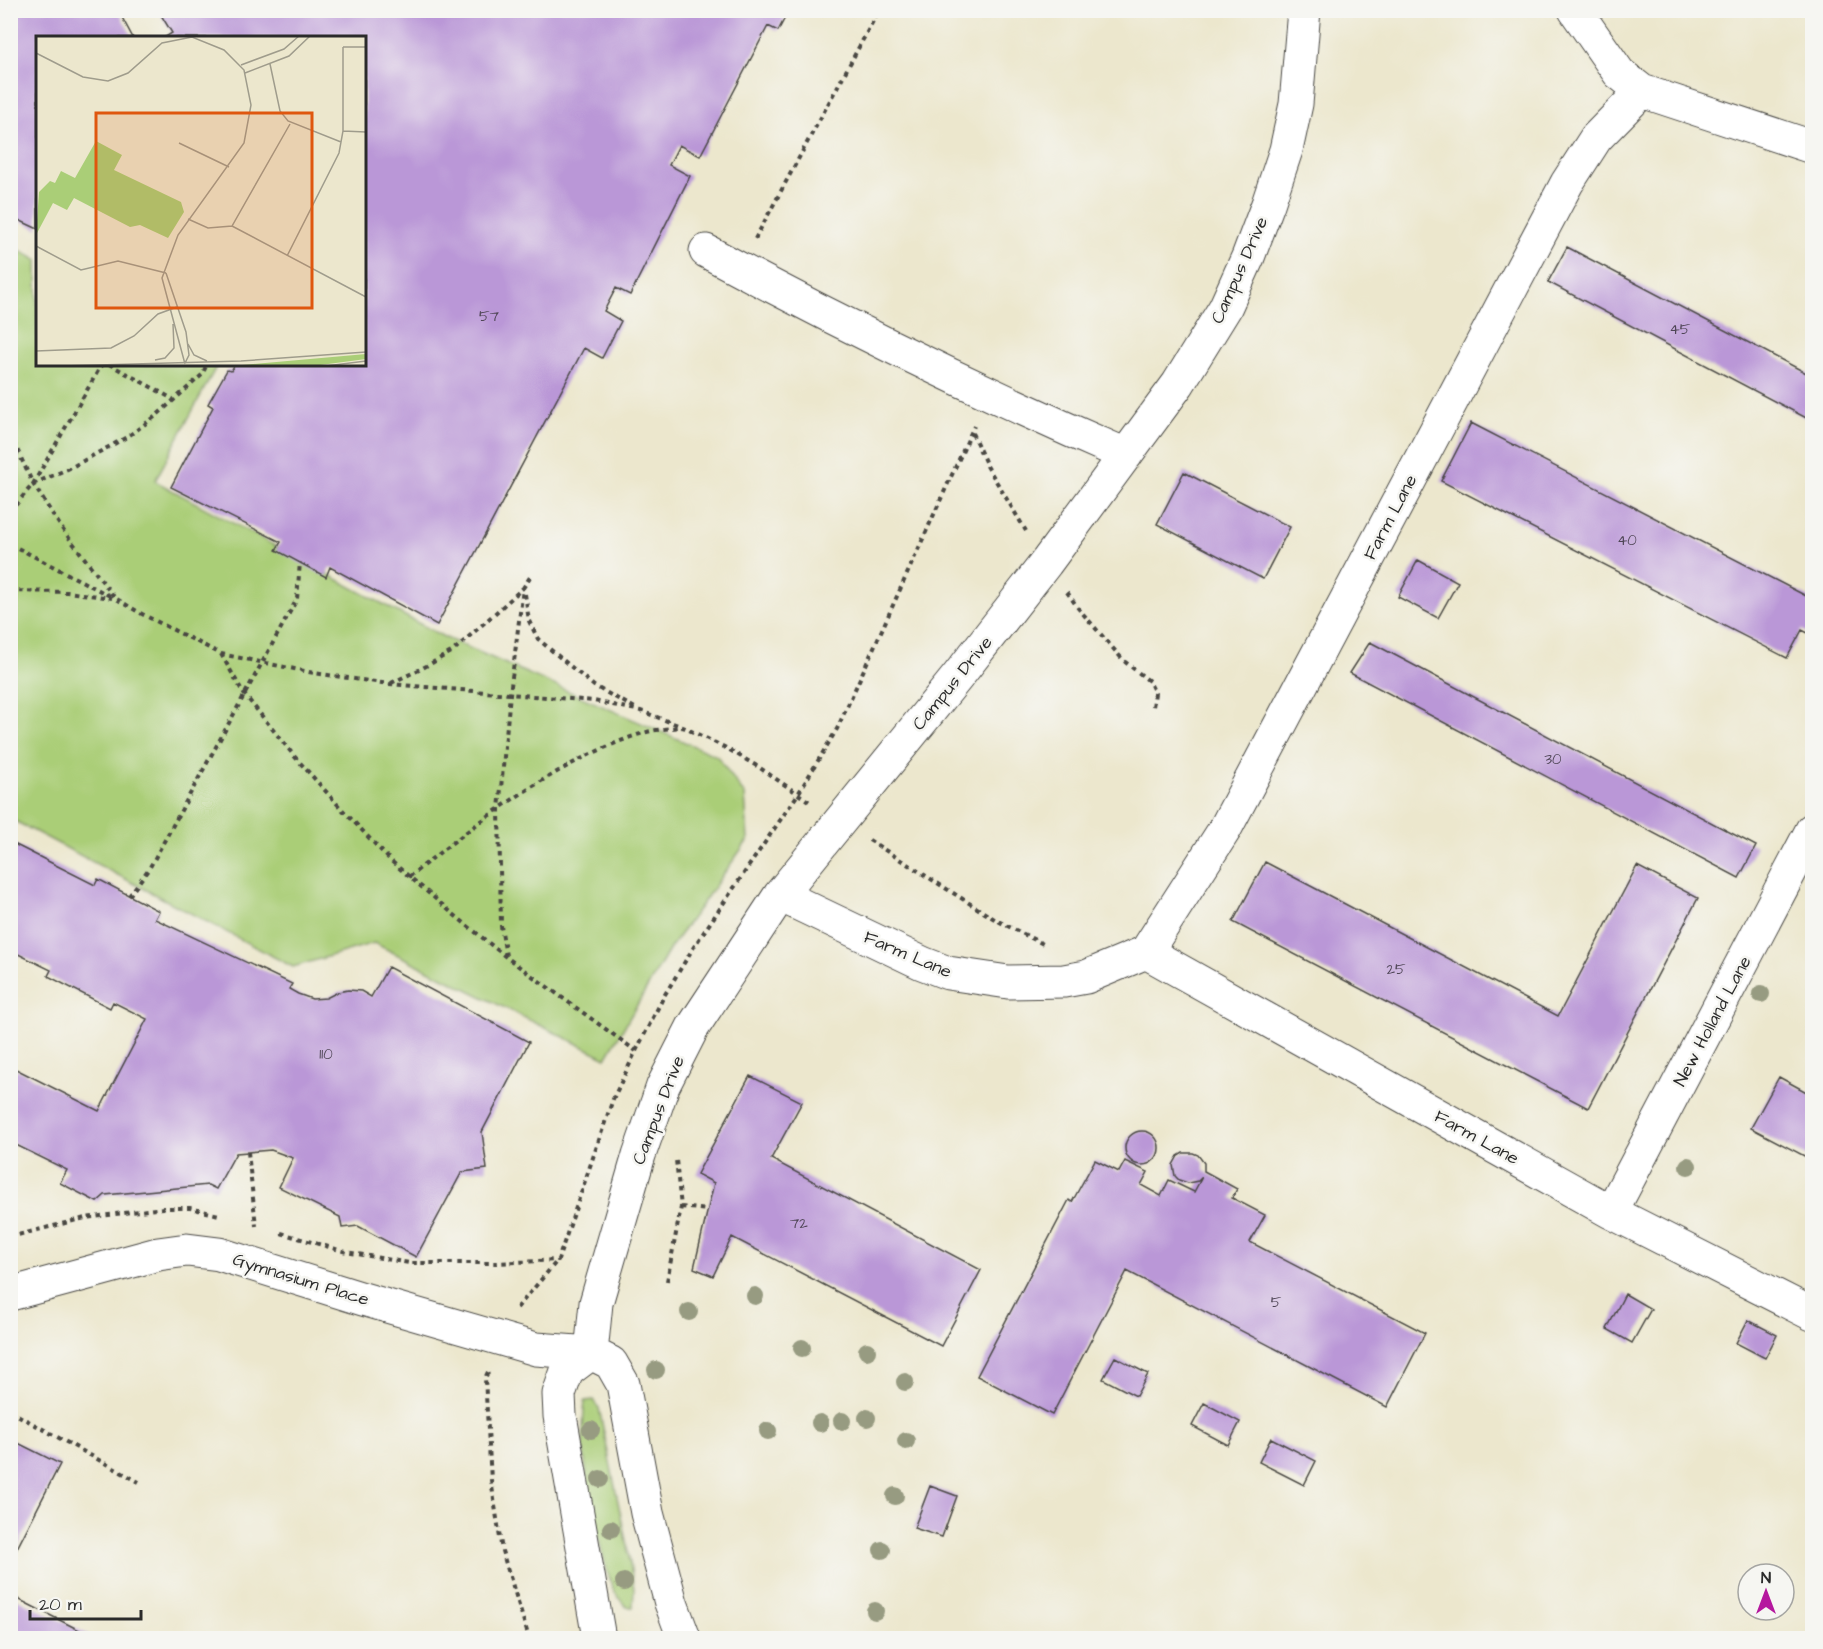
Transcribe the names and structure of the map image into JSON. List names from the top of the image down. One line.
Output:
{"streets":{"street":["Campus Drive","Farm Lane","New Holland Lane","Gymnasium Place"]},"crossings":[["Campus Drive","Farm Lane"],["Campus Drive","Gymnasium Place"],["Farm Lane","New Holland Lane"]],"house_numbers":["57","45","40","30","25","110","72","5"],"scale_bar":"20 m","north":"top"}
